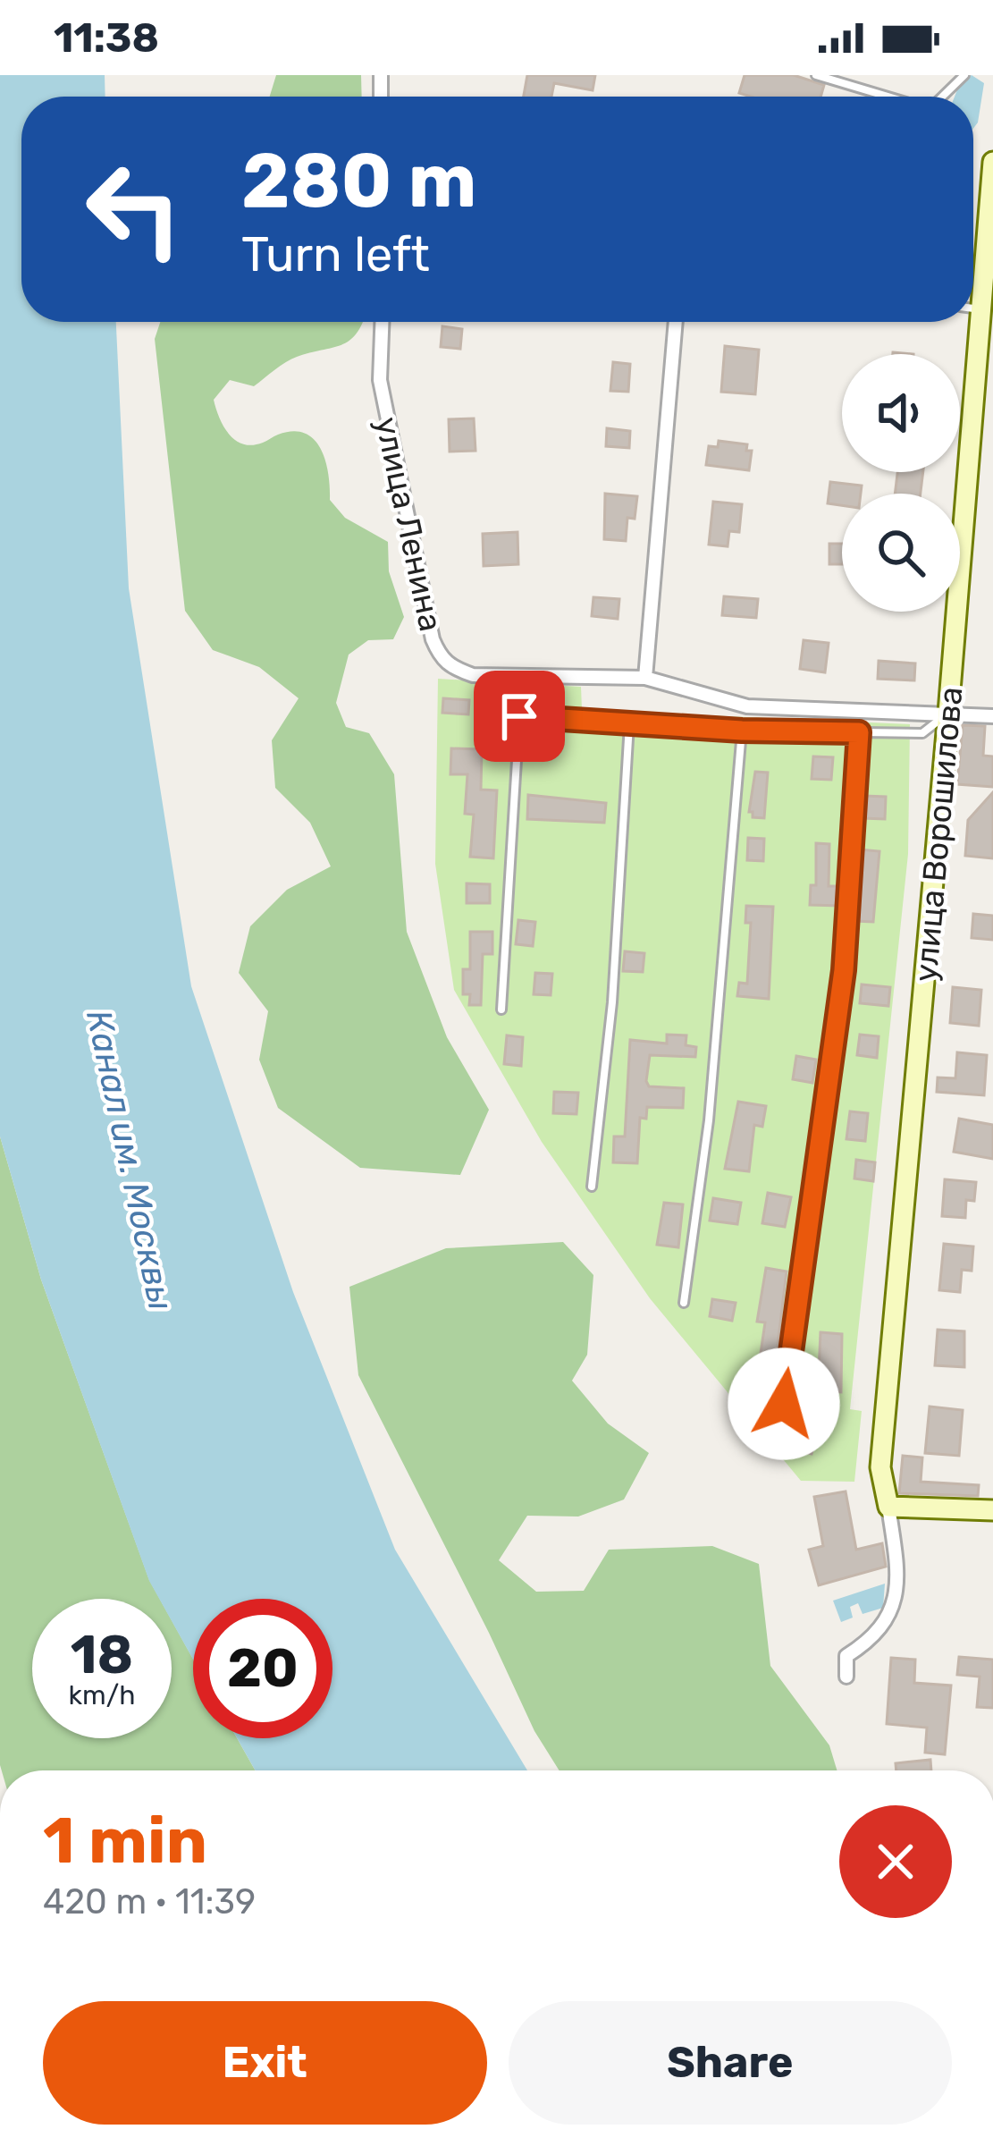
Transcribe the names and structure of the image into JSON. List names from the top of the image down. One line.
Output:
{"streets":{"street":["улица Ленина","улица Ворошилова"]},"crossings":[["улица Ленина","улица Ворошилова"]],"water":["Канал им. Москвы"],"page":{"status":"11:38","turn":["280 m","Turn left"],"speed":"18 km/h","limit":"20","heading":["1 min","420 m · 11:39"],"buttons":["Exit","Share"]}}
